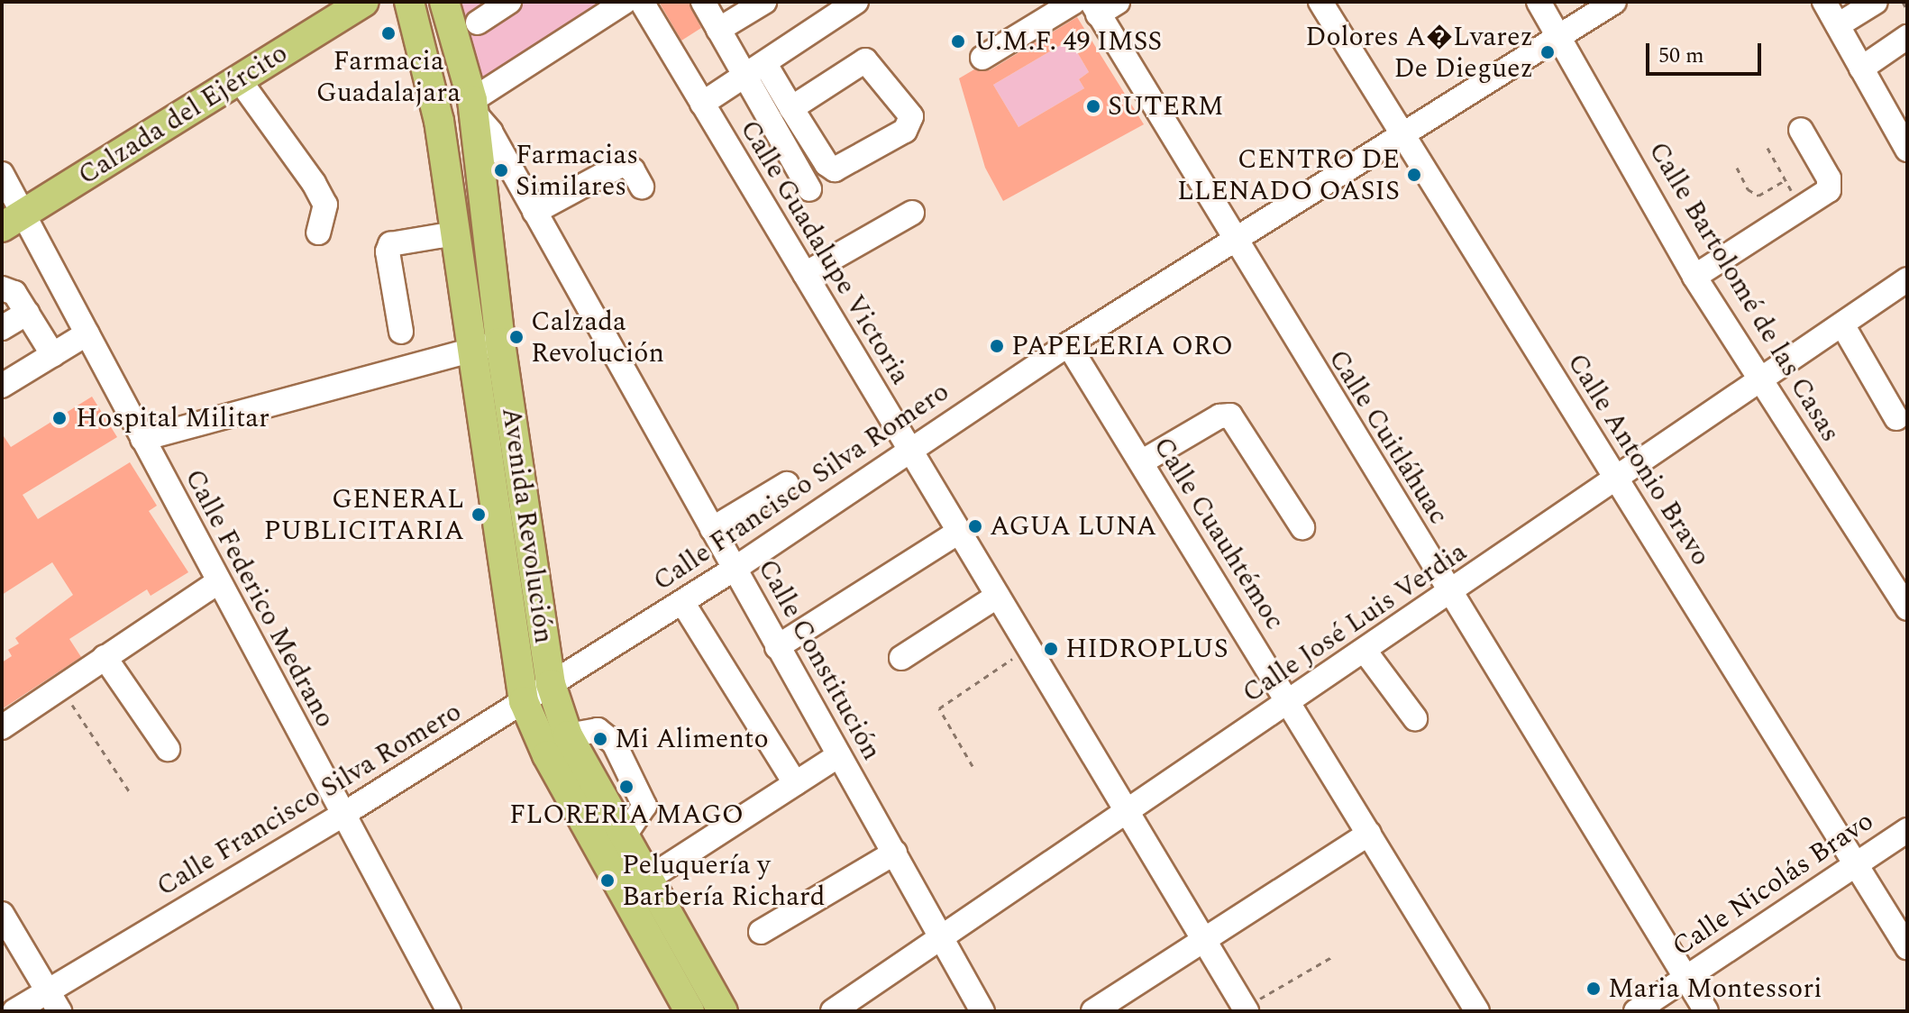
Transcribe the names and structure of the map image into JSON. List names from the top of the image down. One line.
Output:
{"streets":{"main road":["Calzada del Ejército","Avenida Revolución"],"street":["Calle Guadalupe Victoria","Calle Bartolomé de las Casas","Calle Cuitláhuac","Calle Antonio Bravo","Calle Francisco Silva Romero","Calle Cuauhtémoc","Calle Federico Medrano","Calle José Luis Verdia","Calle Constitución","Calle Nicolás Bravo"]},"crossings":[["Calzada del Ejército","Calle Federico Medrano"],["Calle Guadalupe Victoria","Calle Francisco Silva Romero"],["Calle Guadalupe Victoria","Calle José Luis Verdia"],["Calle Bartolomé de las Casas","Calle Francisco Silva Romero"],["Calle Bartolomé de las Casas","Calle José Luis Verdia"],["Calle Cuitláhuac","Calle Francisco Silva Romero"],["Calle Cuitláhuac","Calle José Luis Verdia"],["Calle Cuitláhuac","Calle Nicolás Bravo"],["Calle Antonio Bravo","Calle Francisco Silva Romero"],["Calle Antonio Bravo","Calle José Luis Verdia"],["Calle Antonio Bravo","Calle Nicolás Bravo"],["Calle Francisco Silva Romero","Avenida Revolución"],["Calle Francisco Silva Romero","Calle Cuauhtémoc"],["Calle Francisco Silva Romero","Calle Federico Medrano"],["Calle Francisco Silva Romero","Calle Constitución"],["Avenida Revolución","Calle Constitución"],["Calle Cuauhtémoc","Calle José Luis Verdia"],["Calle José Luis Verdia","Calle Constitución"]],"places":["Farmacia Guadalajara","U.M.F. 49 IMSS","Dolores A�Lvarez De Dieguez","SUTERM","Farmacias Similares","CENTRO DE LLENADO OASIS","Calzada Revolución","PAPELERIA ORO","Hospital Militar","GENERAL PUBLICITARIA","AGUA LUNA","HIDROPLUS","Mi Alimento","FLORERIA MAGO","Peluquería y Barbería Richard","Maria Montessori"],"scale_bar":"50 m"}
